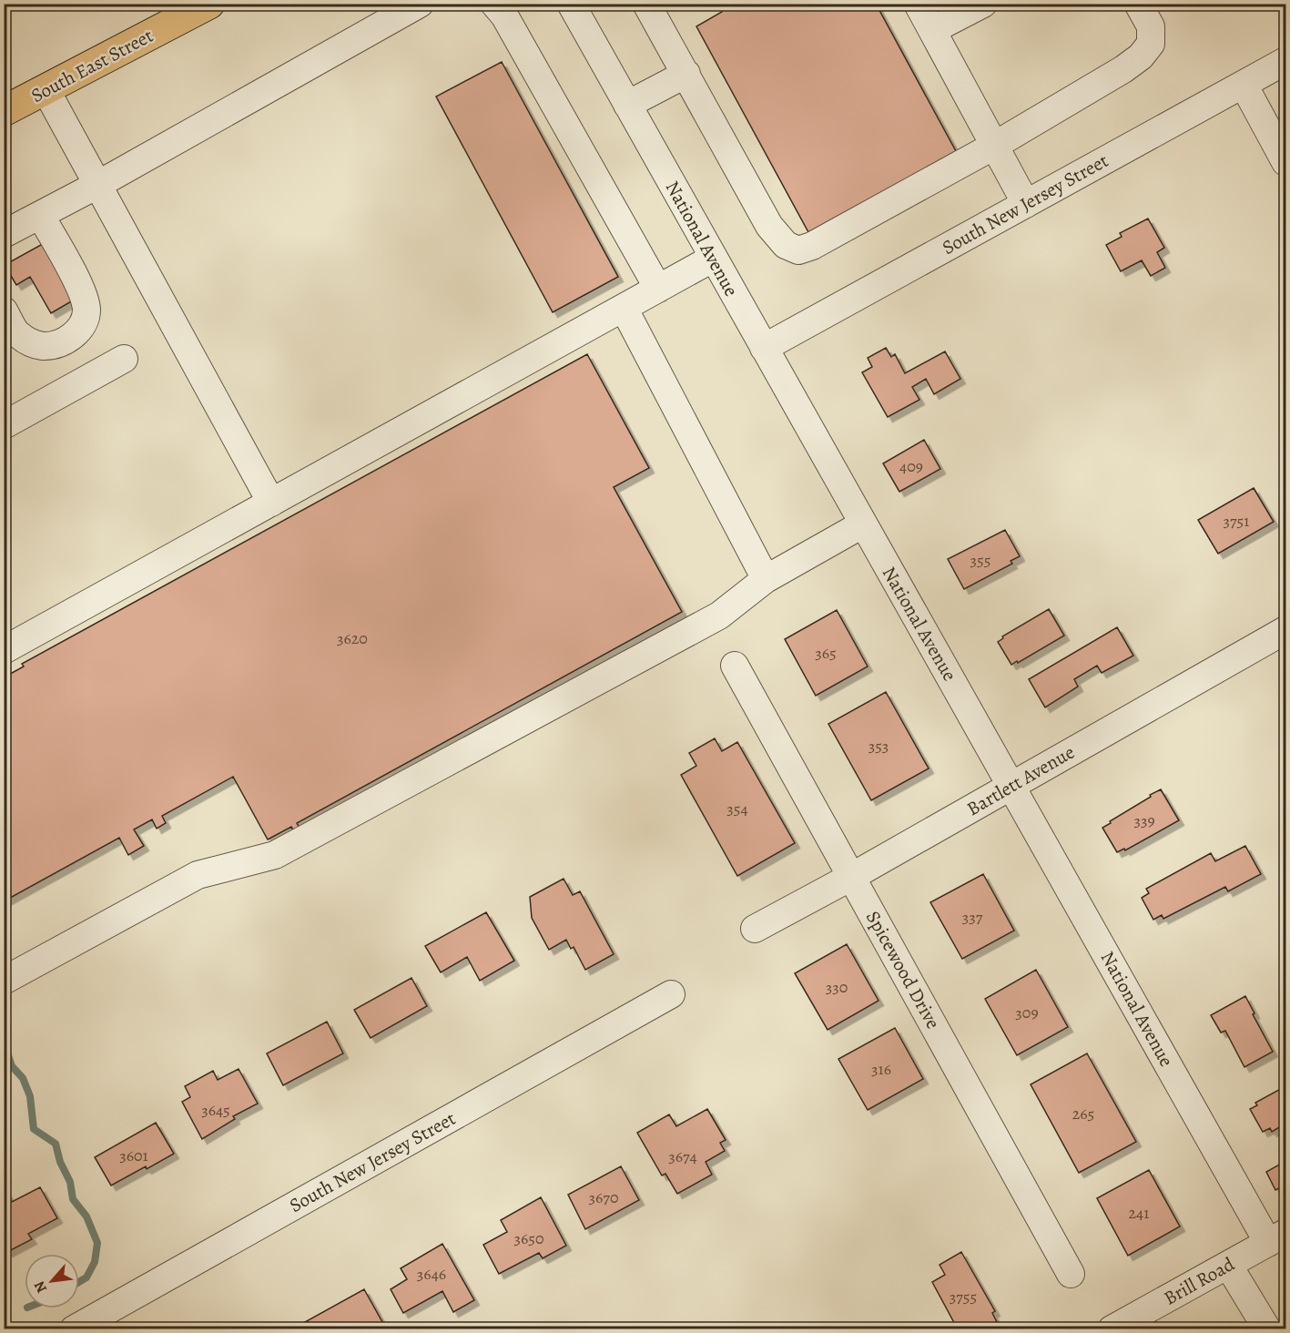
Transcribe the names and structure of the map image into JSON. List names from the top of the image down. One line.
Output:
{"streets":{"main road":["South East Street"],"street":["South New Jersey Street","National Avenue","Bartlett Avenue","Spicewood Drive","Brill Road"]},"crossings":[["South New Jersey Street","National Avenue"],["National Avenue","Bartlett Avenue"],["National Avenue","Brill Road"],["Bartlett Avenue","Spicewood Drive"]],"house_numbers":["409","3751","355","3620","365","353","354","339","337","330","309","316","3645","265","3601","3674","3670","241","3650","3646","3755"],"north":"bottom left"}
